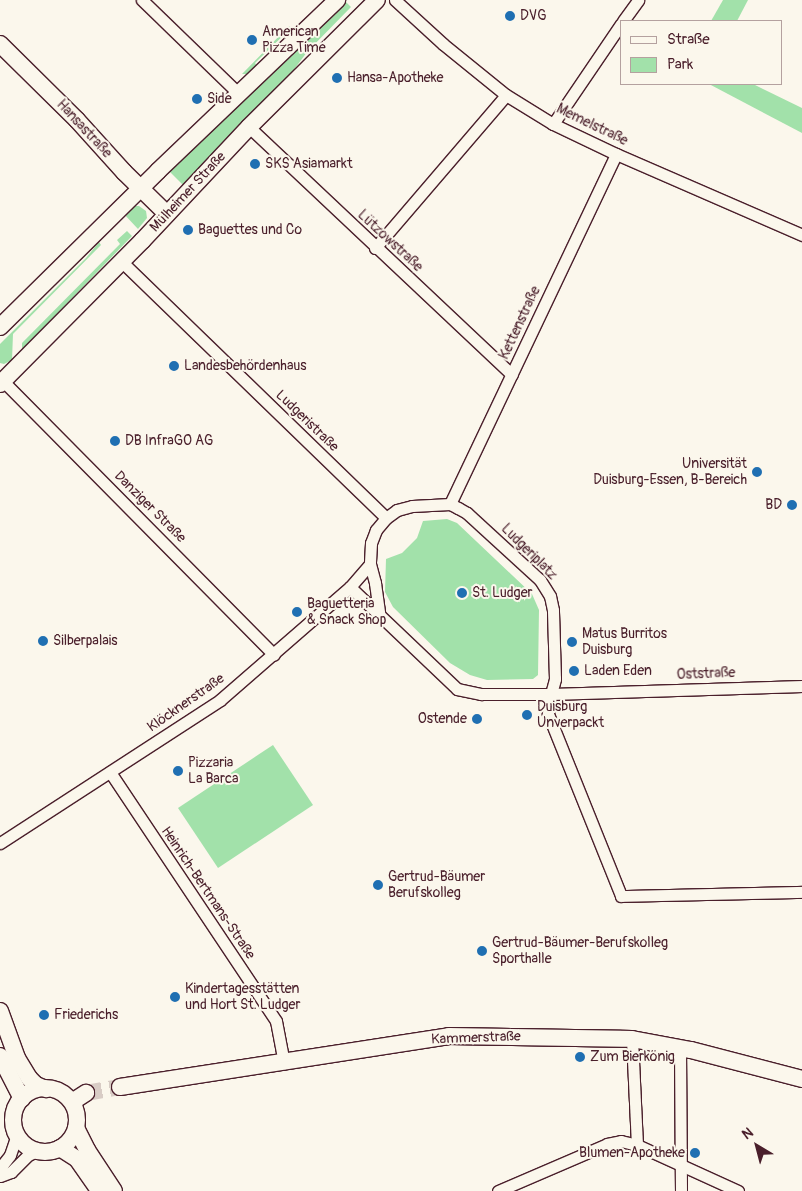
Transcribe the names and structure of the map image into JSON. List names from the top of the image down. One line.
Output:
{"streets":{"street":["Memelstraße","Hansastraße","Mülheimer Straße","Lützowstraße","Kettenstraße","Ludgeristraße","Danziger Straße","Ludgeriplatz","Oststraße","Klöcknerstraße","Heinrich-Bertmans-Straße","Kammerstraße"]},"crossings":[["Memelstraße","Kettenstraße"],["Hansastraße","Mülheimer Straße"],["Mülheimer Straße","Lützowstraße"],["Mülheimer Straße","Ludgeristraße"],["Mülheimer Straße","Danziger Straße"],["Lützowstraße","Kettenstraße"],["Kettenstraße","Ludgeriplatz"],["Danziger Straße","Klöcknerstraße"],["Ludgeriplatz","Oststraße"],["Klöcknerstraße","Heinrich-Bertmans-Straße"],["Heinrich-Bertmans-Straße","Kammerstraße"]],"places":["DVG","American Pizza Time","Hansa-Apotheke","Side","SKS Asiamarkt","Baguettes und Co","Landesbehördenhaus","DB InfraGO AG","Universität Duisburg-Essen, B-Bereich","BD","St. Ludger","Baguetteria & Snack Shop","Silberpalais","Matus Burritos Duisburg","Laden Eden","Duisburg Unverpackt","Ostende","Pizzaria La Barca","Gertrud-Bäumer Berufskolleg","Gertrud-Bäumer-Berufskolleg Sporthalle","Kindertagesstätten und Hort St. Ludger","Friederichs","Zum Bierkönig","Blumen-Apotheke"],"legend":["Straße","Park"],"north":"top left"}
